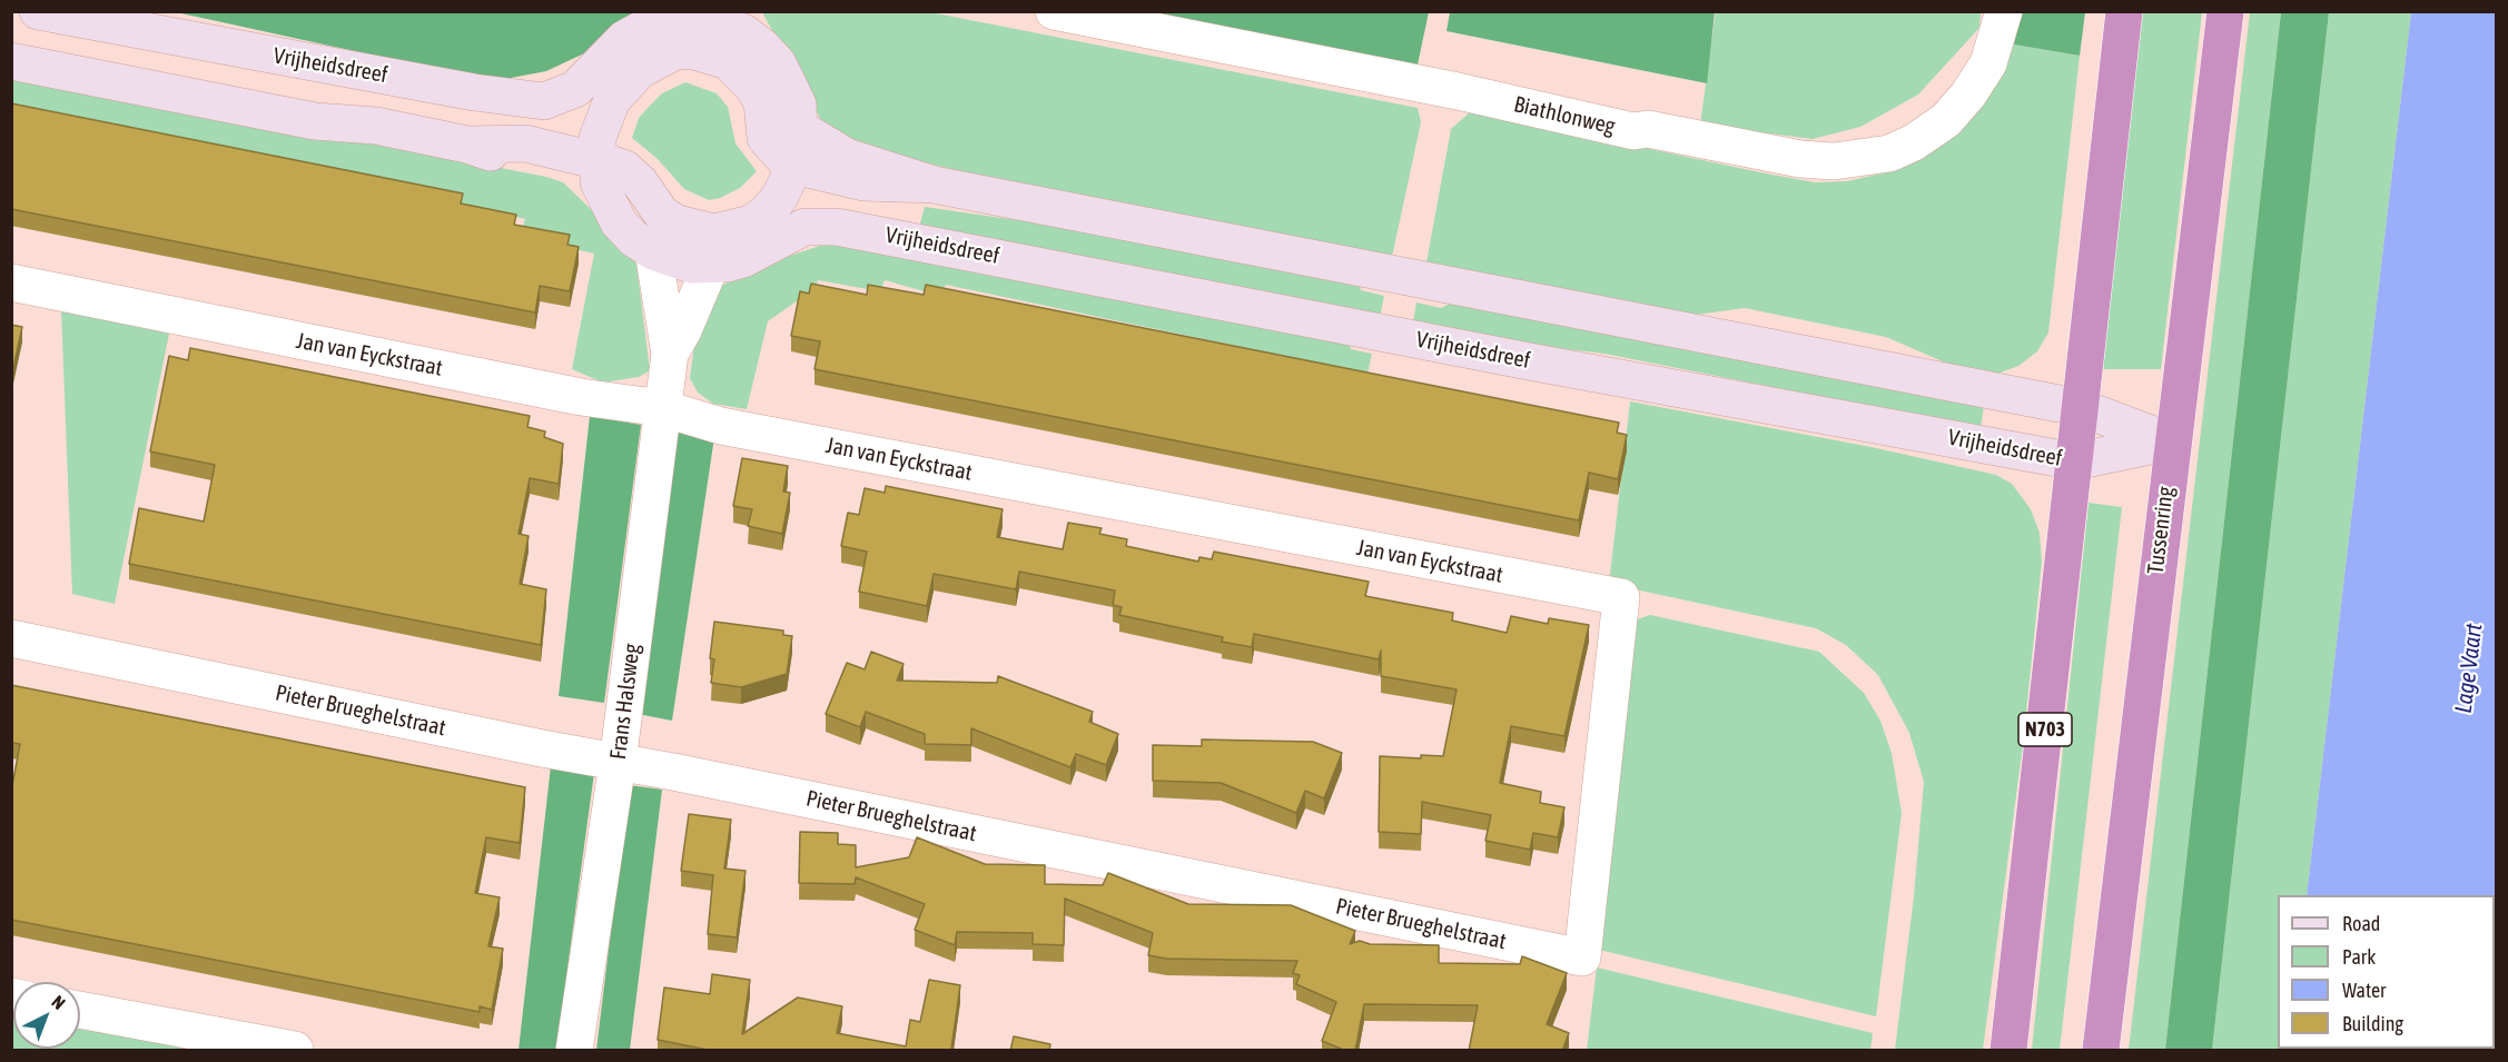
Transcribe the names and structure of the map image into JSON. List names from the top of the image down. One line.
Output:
{"streets":{"highway":["Tussenring","N703"],"main road":["Vrijheidsdreef"],"street":["Biathlonweg","Jan van Eyckstraat","Frans Halsweg","Pieter Brueghelstraat"]},"crossings":[["Vrijheidsdreef","Tussenring"],["Vrijheidsdreef","N703"],["Jan van Eyckstraat","Frans Halsweg"],["Jan van Eyckstraat","Pieter Brueghelstraat"],["Frans Halsweg","Pieter Brueghelstraat"]],"water":["Lage Vaart"],"legend":["Road","Park","Water","Building"],"north":"top right"}
